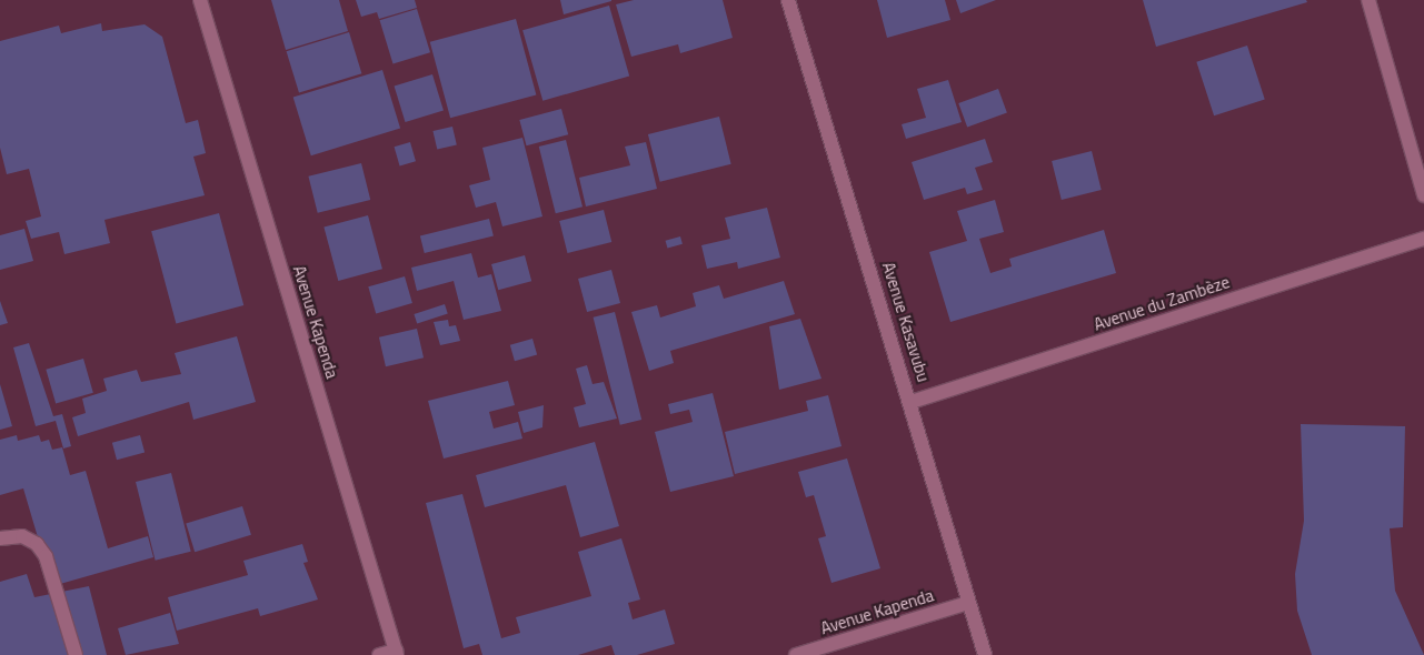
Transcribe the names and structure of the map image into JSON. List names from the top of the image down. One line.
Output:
{"streets":{"street":["Avenue du Zambèze","Avenue Kapenda","Avenue Kasavubu"]},"crossings":[["Avenue du Zambèze","Avenue Kasavubu"],["Avenue Kapenda","Avenue Kasavubu"]]}
